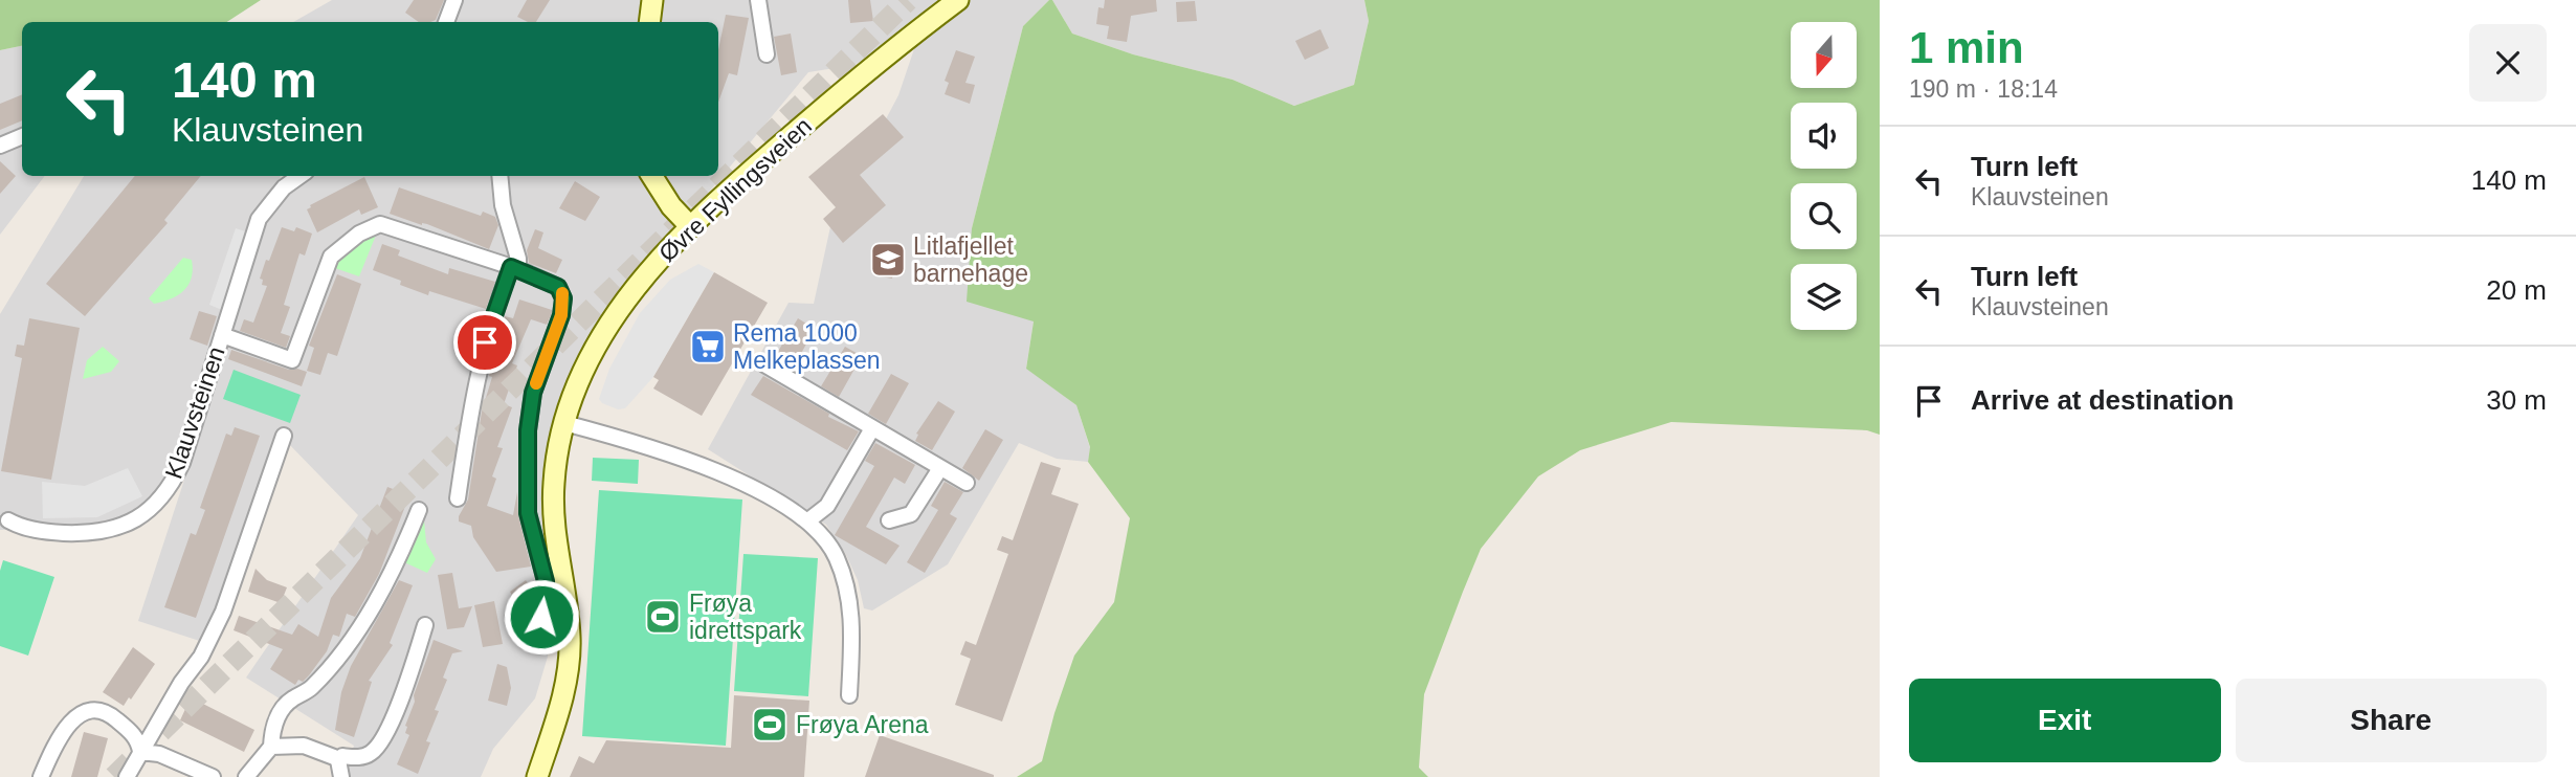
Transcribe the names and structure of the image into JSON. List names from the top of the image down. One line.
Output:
{"streets":{"main road":["Øvre Fyllingsveien"],"street":["Klauvsteinen"]},"places":{"school or university":["Litlafjellet barnehage"],"supermarket":["Rema 1000 Melkeplassen"],"sports":["Frøya idrettspark","Frøya Arena"]},"north":"bottom","page":{"heading":["1 min","190 m · 18:14"],"turn":["140 m","Klauvsteinen"],"list":[{"name":"Turn left","note":"Klauvsteinen","value":"140 m"},{"name":"Turn left","note":"Klauvsteinen","value":"20 m"},{"name":"Arrive at destination","value":"30 m"}],"buttons":["Exit","Share"]}}
